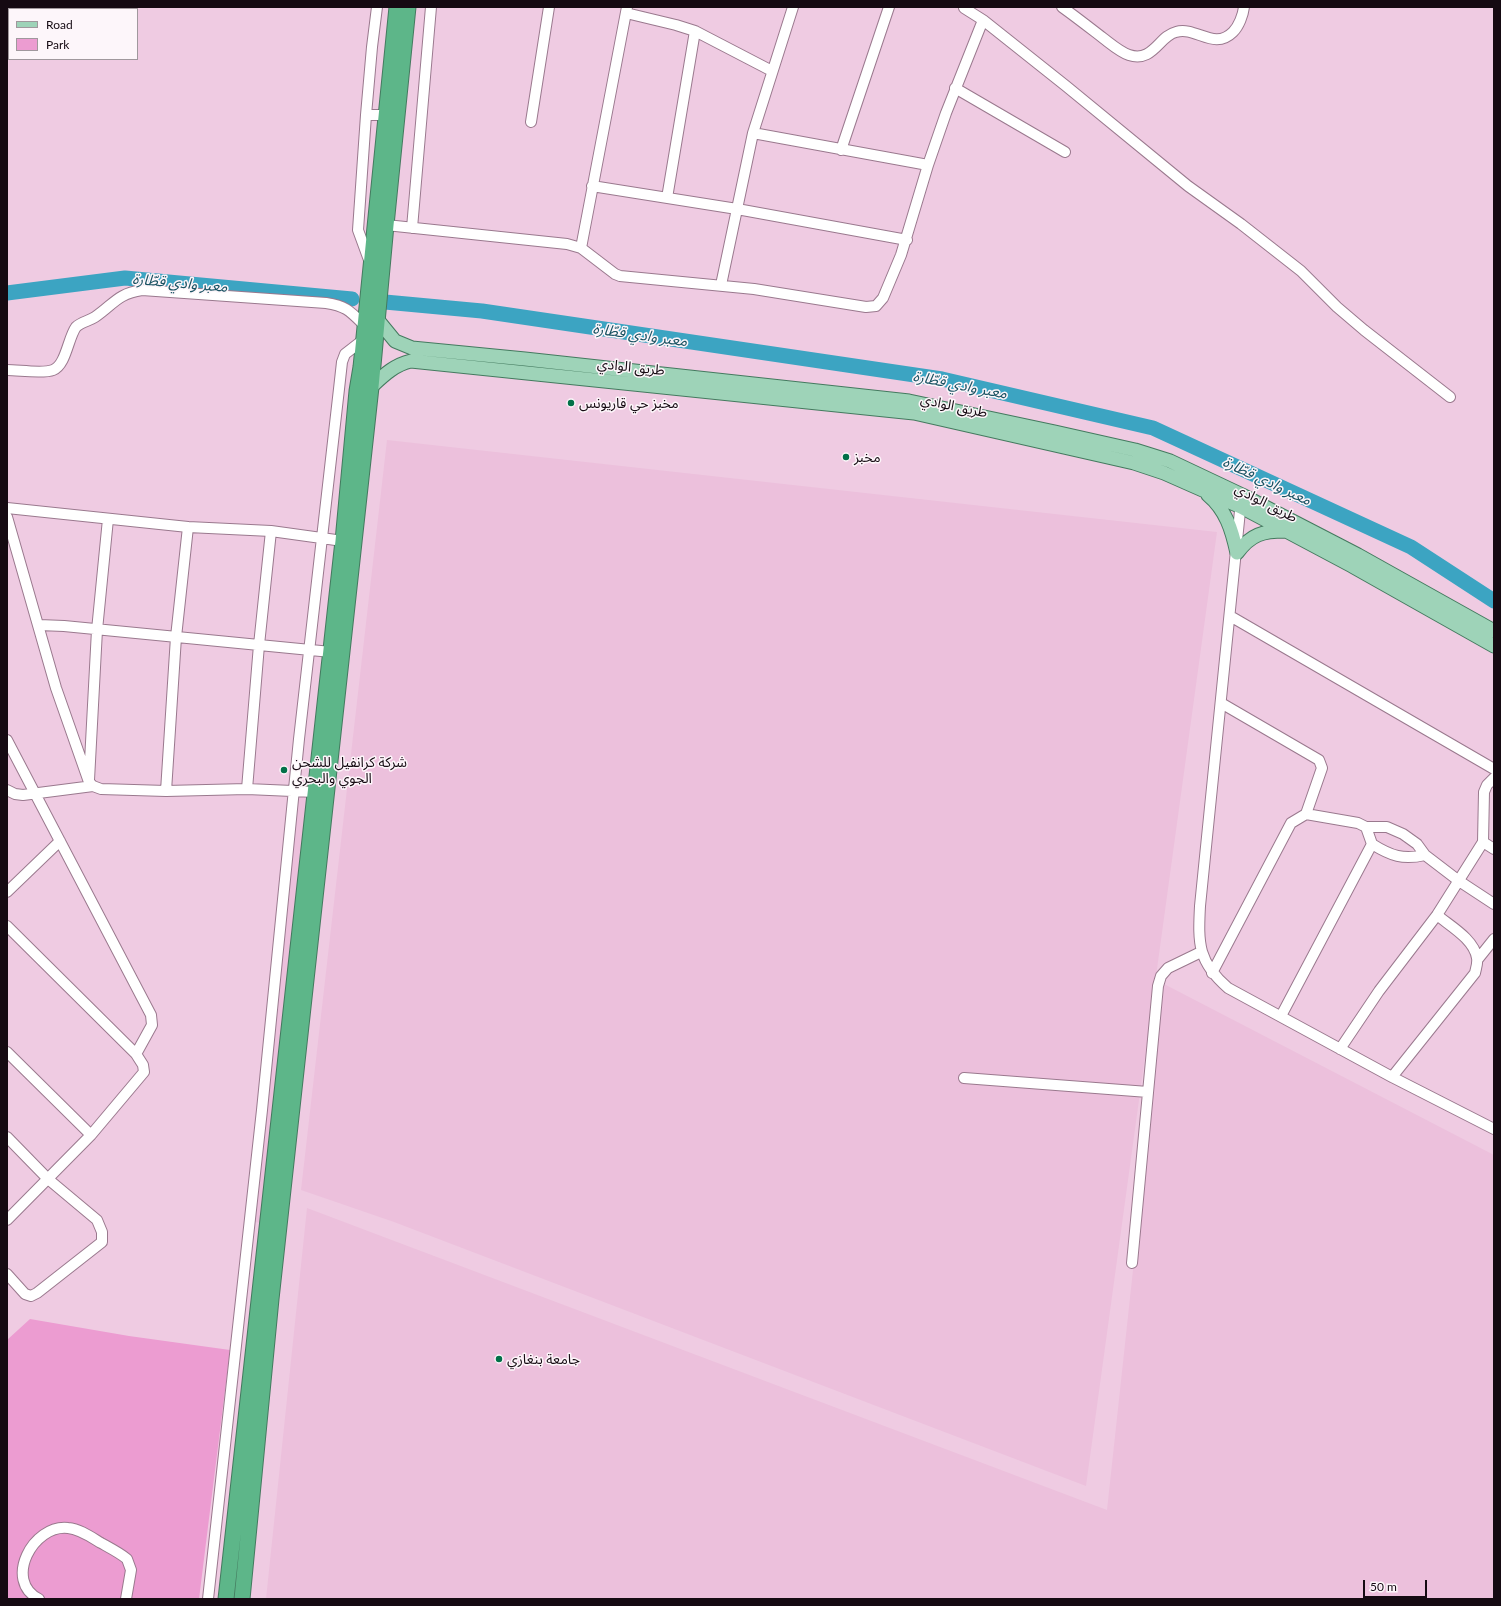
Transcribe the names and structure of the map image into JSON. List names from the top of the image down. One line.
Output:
{"streets":{"main road":["طريق الوادي"]},"water":["معبر وادي قطّارة"],"places":["مخبز حي قاريونس","مخبز","شركة كرانفيل للشحن الجوي والبحري","جامعة بنغازي"],"legend":["Road","Park"],"scale_bar":"50 m"}
